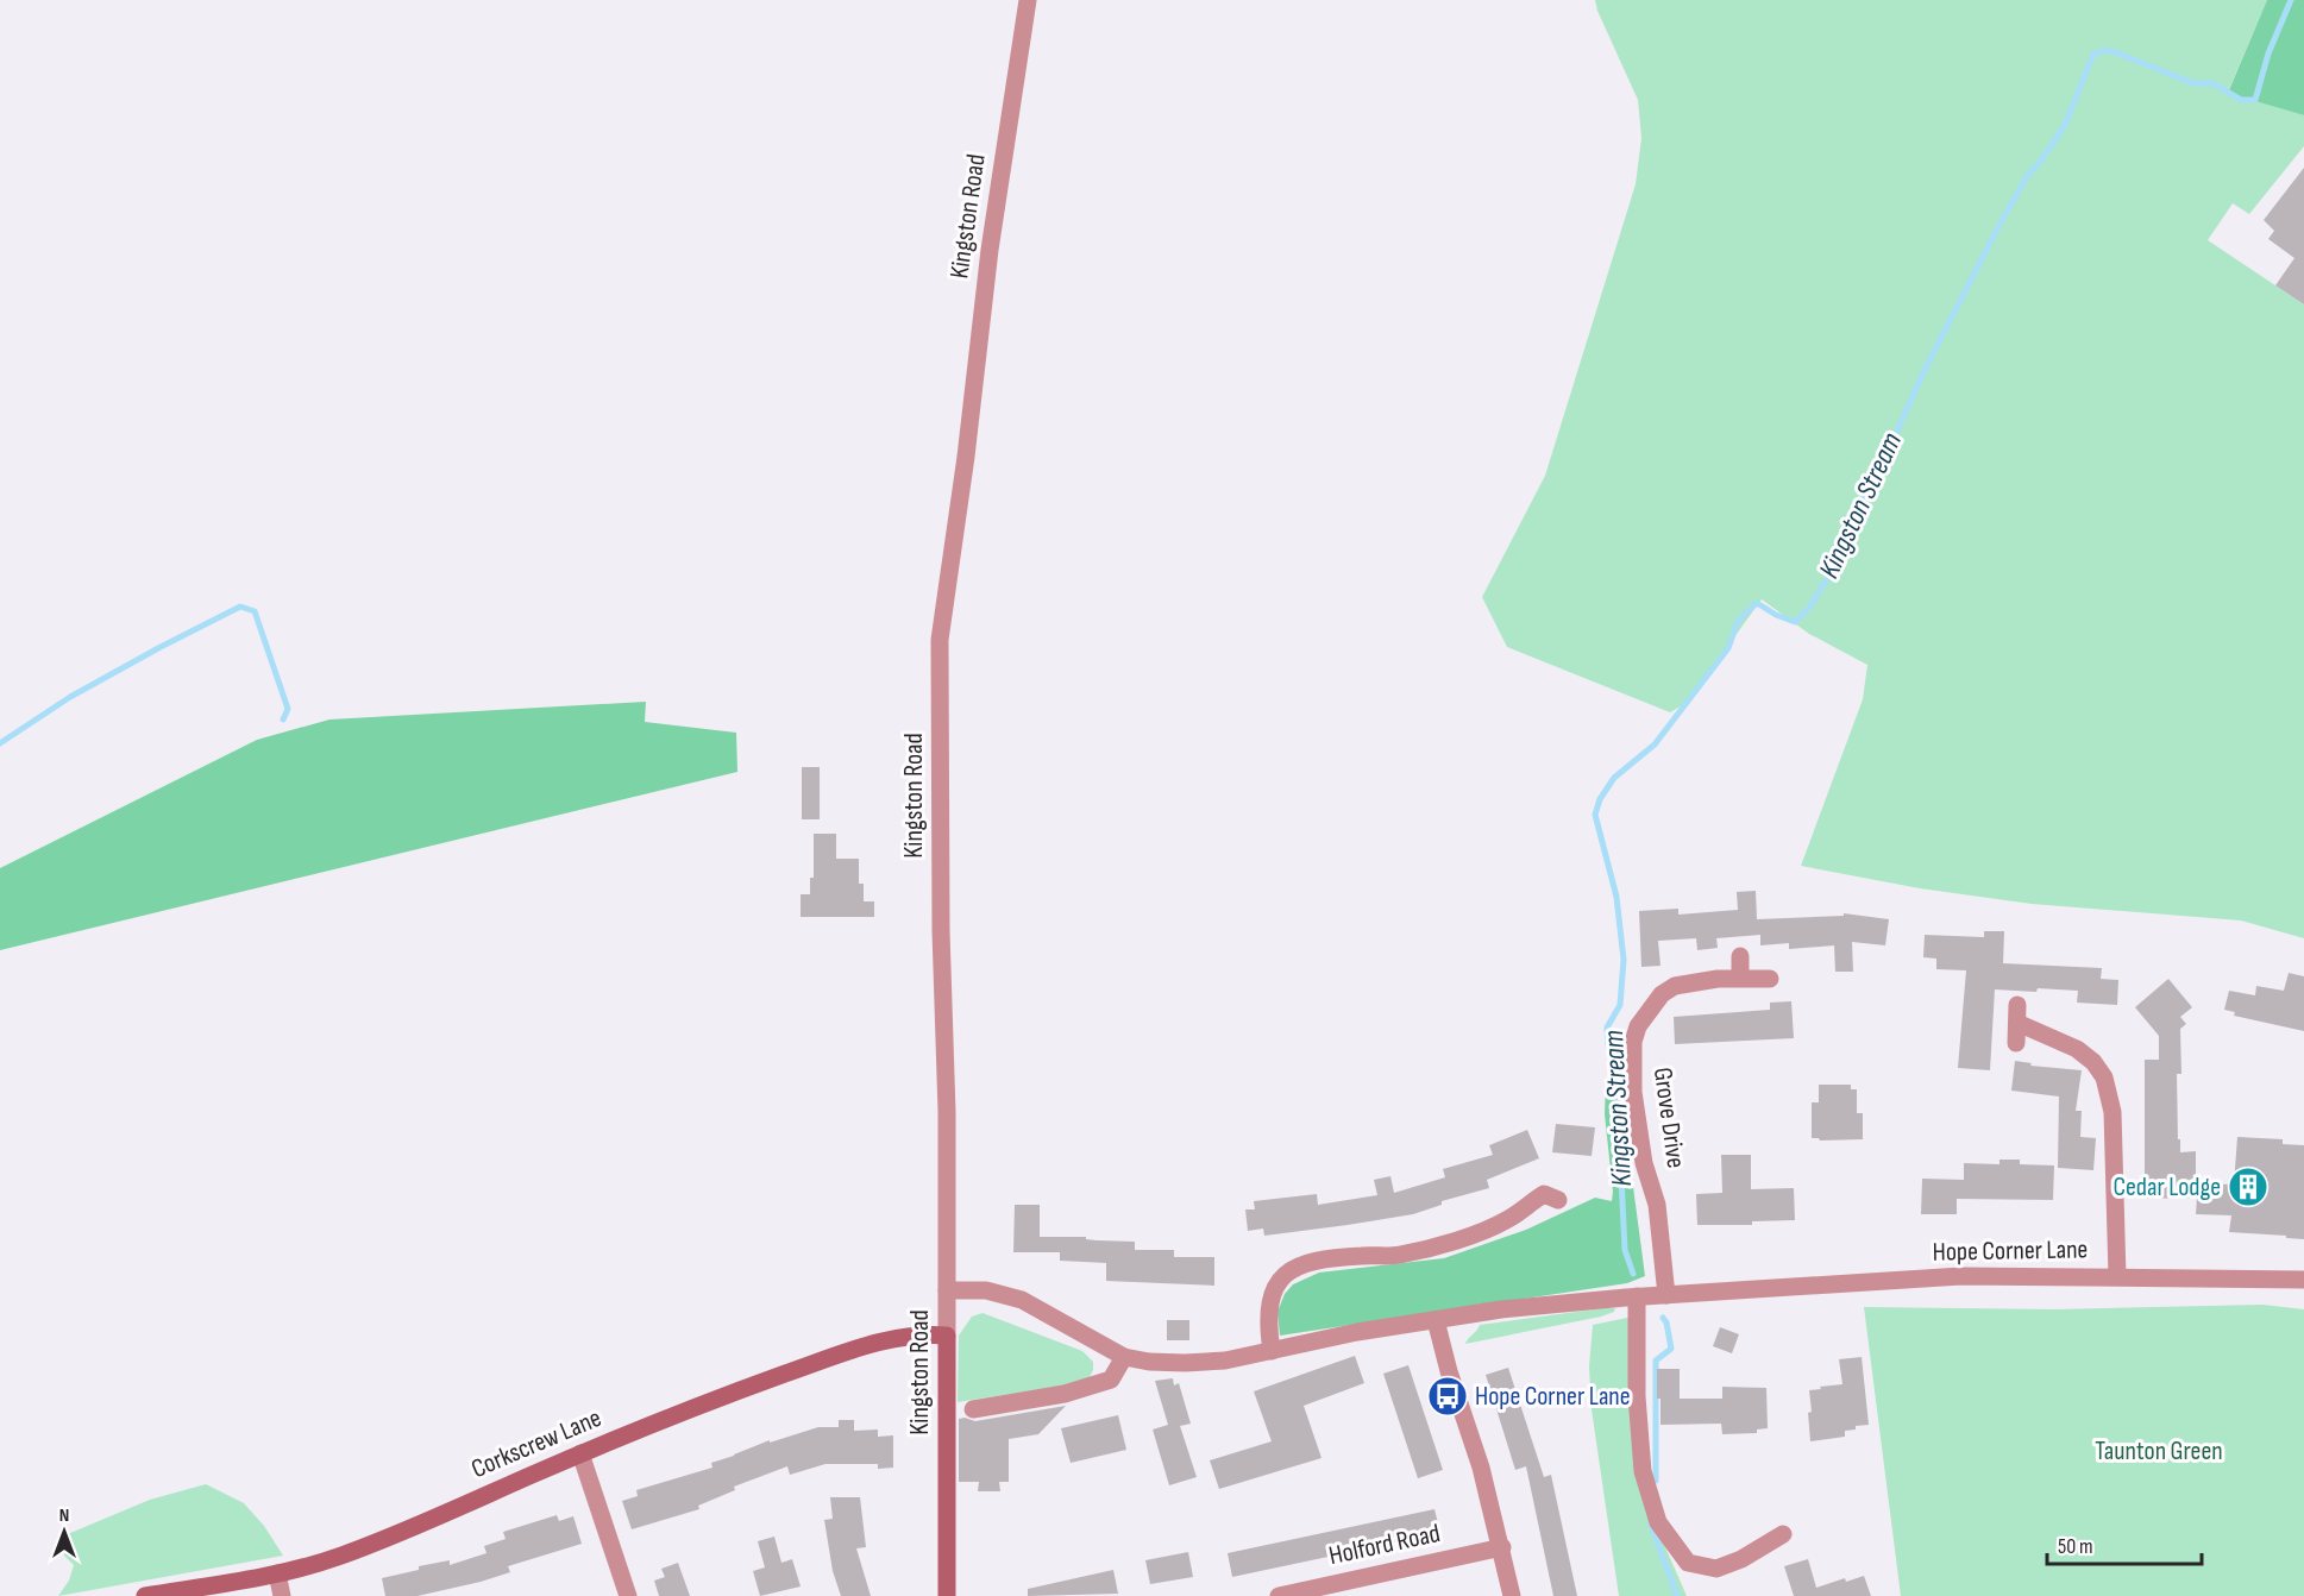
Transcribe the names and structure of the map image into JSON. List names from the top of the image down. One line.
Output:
{"streets":{"street":["Kingston Road","Grove Drive","Hope Corner Lane","Corkscrew Lane","Holford Road"]},"crossings":[["Kingston Road","Hope Corner Lane"],["Kingston Road","Corkscrew Lane"],["Grove Drive","Hope Corner Lane"]],"water":["Kingston Stream"],"parks":["Taunton Green"],"places":{"building":["Cedar Lodge"],"bus stop":["Hope Corner Lane"]},"scale_bar":"50 m","north":"top"}
